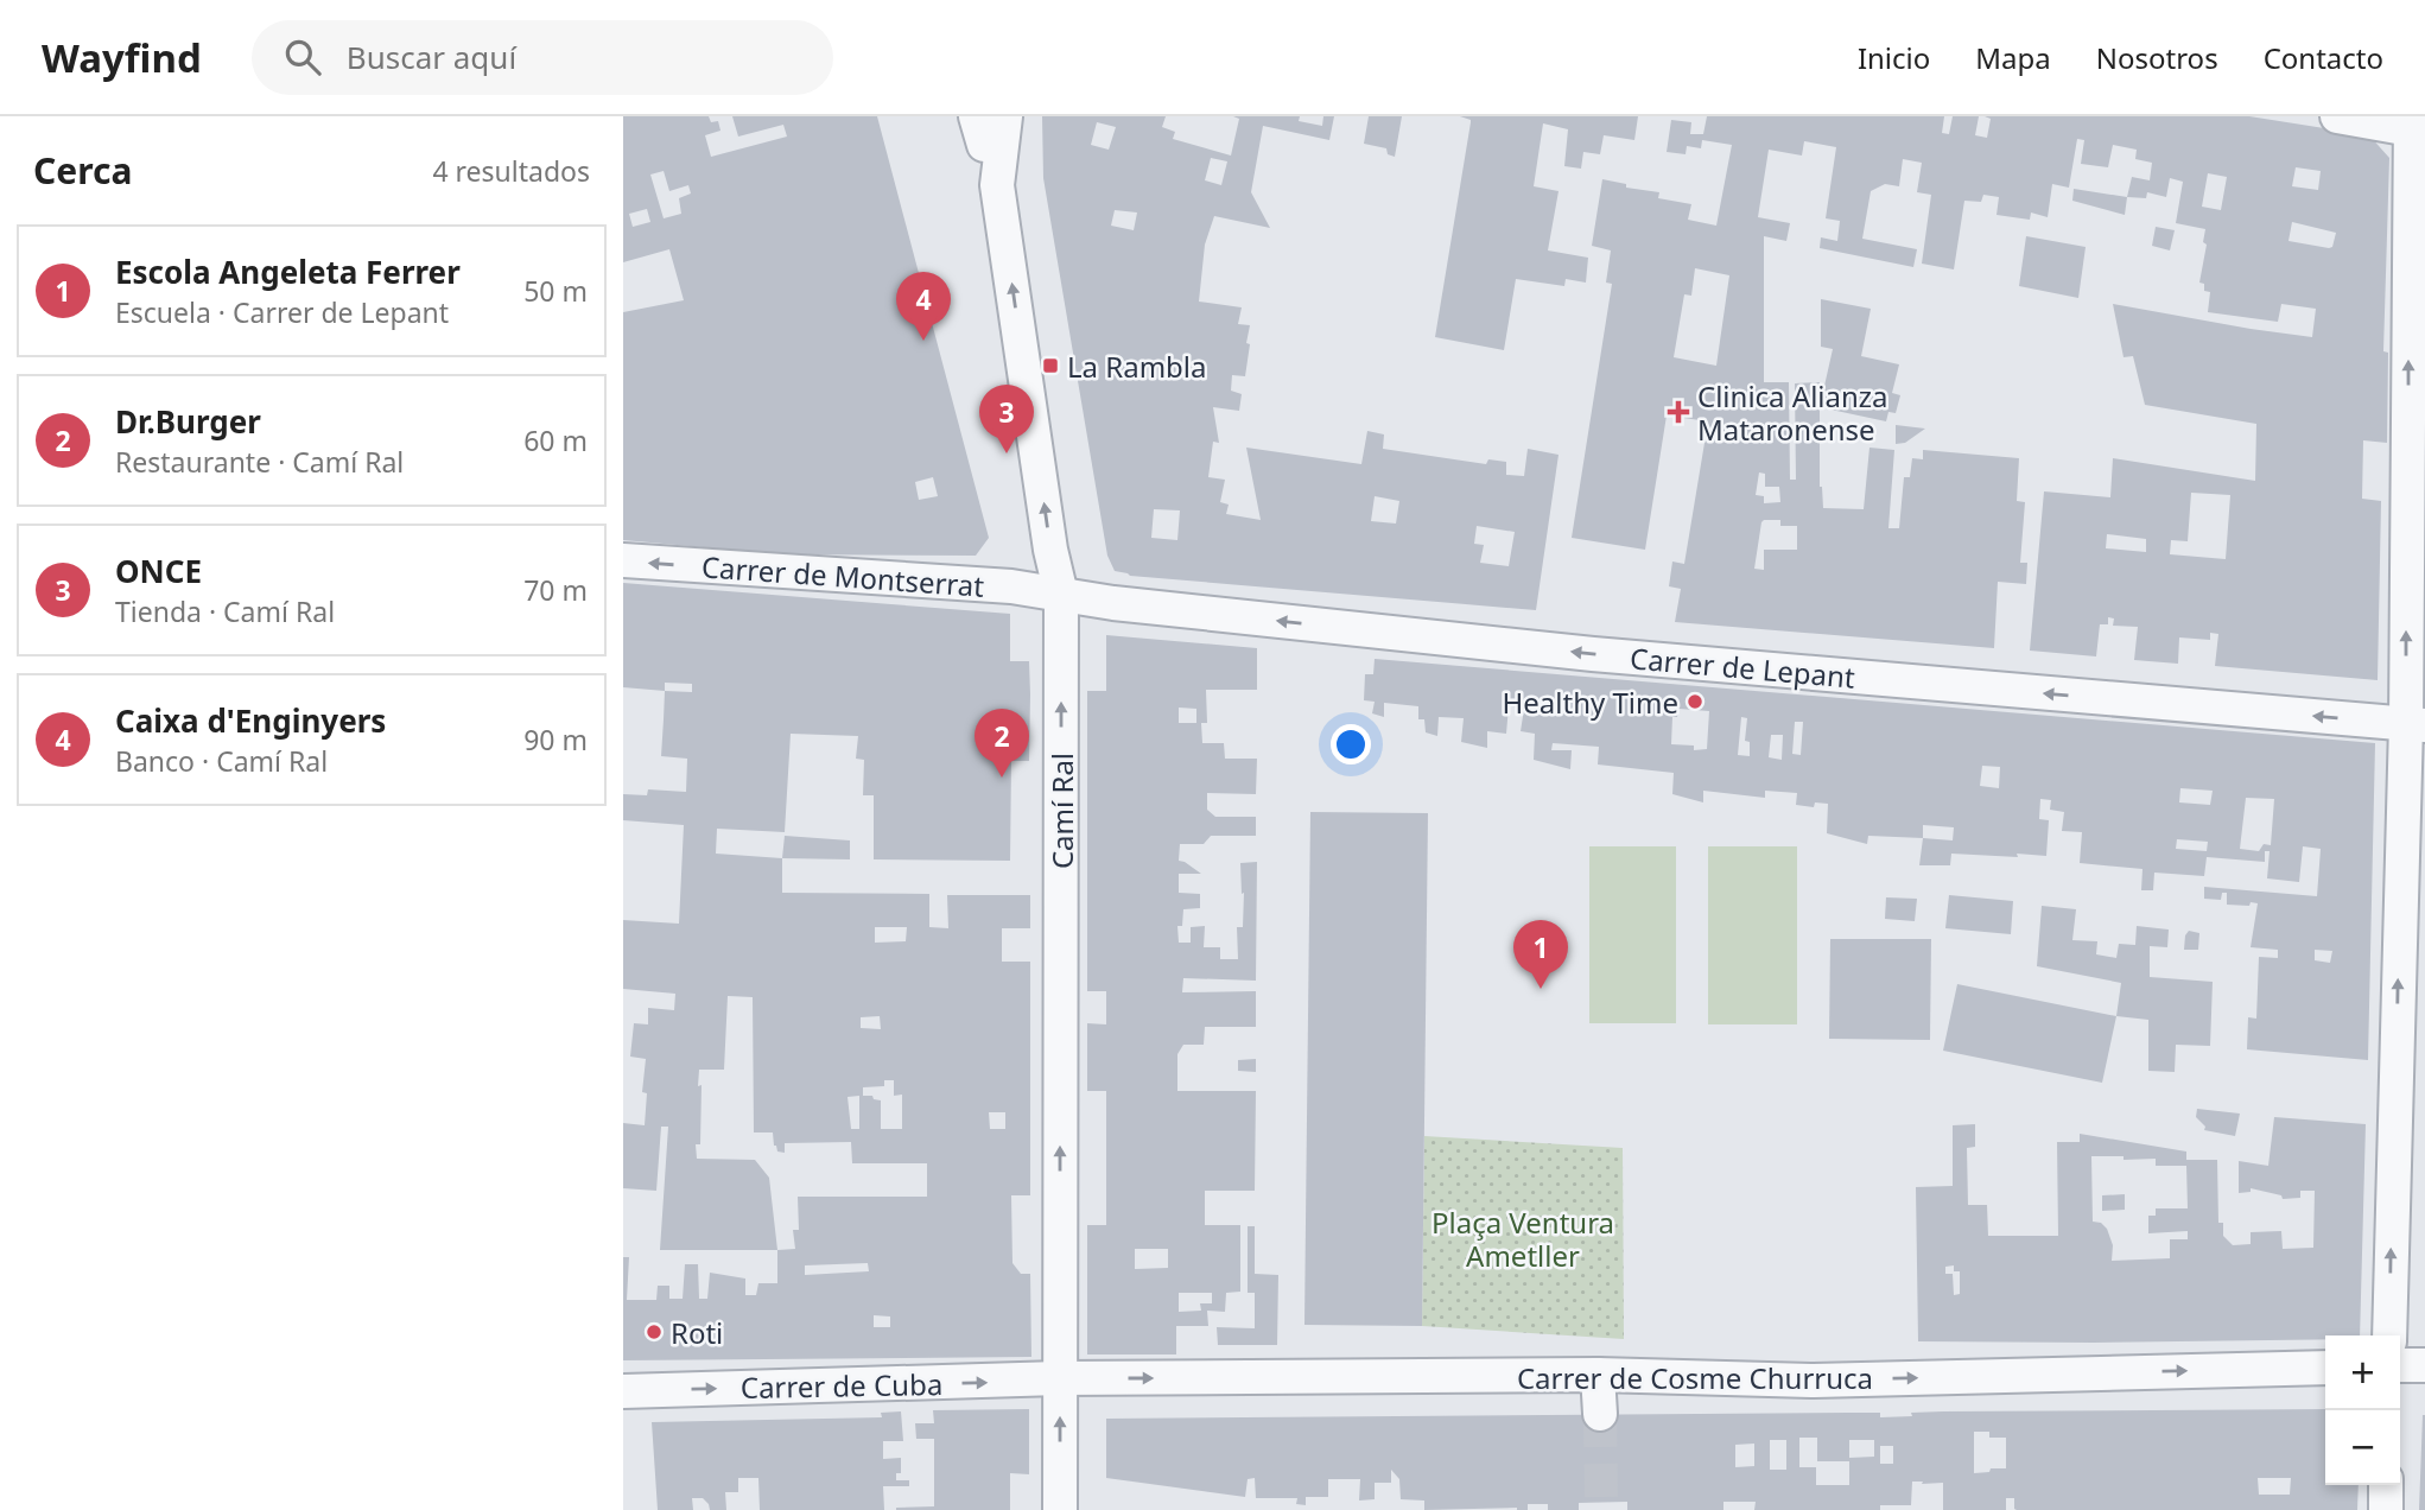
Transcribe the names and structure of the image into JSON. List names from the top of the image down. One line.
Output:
{"streets":{"street":["Carrer de Montserrat","Carrer de Lepant","Camí Ral","Carrer de Cosme Churruca","Carrer de Cuba"]},"crossings":[["Carrer de Montserrat","Carrer de Lepant"],["Carrer de Montserrat","Camí Ral"],["Carrer de Lepant","Camí Ral"],["Camí Ral","Carrer de Cosme Churruca"],["Camí Ral","Carrer de Cuba"],["Carrer de Cosme Churruca","Carrer de Cuba"]],"one_way":["Carrer de Montserrat","Carrer de Lepant","Camí Ral","Carrer de Cosme Churruca","Carrer de Cuba"],"parks":["Plaça Ventura Ametller"],"places":{"transit":["La Rambla"],"health":["Clinica Alianza Mataronense"],"other":["Healthy Time","Roti"]},"page":{"header":"Wayfind","search":"Buscar aquí","nav":["Inicio","Mapa","Nosotros","Contacto"],"heading":["Cerca","4 resultados"],"list":[{"mark":"1","name":"Escola Angeleta Ferrer","note":"Escuela · Carrer de Lepant","value":"50 m"},{"mark":"2","name":"Dr.Burger","note":"Restaurante · Camí Ral","value":"60 m"},{"mark":"3","name":"ONCE","note":"Tienda · Camí Ral","value":"70 m"},{"mark":"4","name":"Caixa d'Enginyers","note":"Banco · Camí Ral","value":"90 m"}],"pins":["4","3","2","1"],"map_buttons":["+","−"]}}
